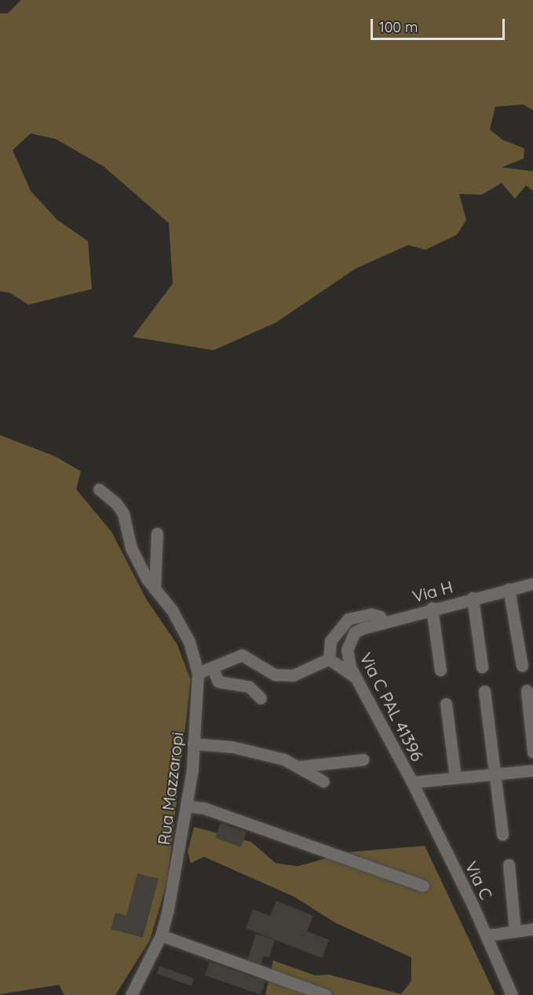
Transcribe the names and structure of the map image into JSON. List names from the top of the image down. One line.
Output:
{"streets":{"street":["Via H","Via C PAL 41396","Rua Mazzaropi","Via C"]},"crossings":[["Via H","Via C PAL 41396"],["Via C PAL 41396","Via C"]],"scale_bar":"100 m"}
